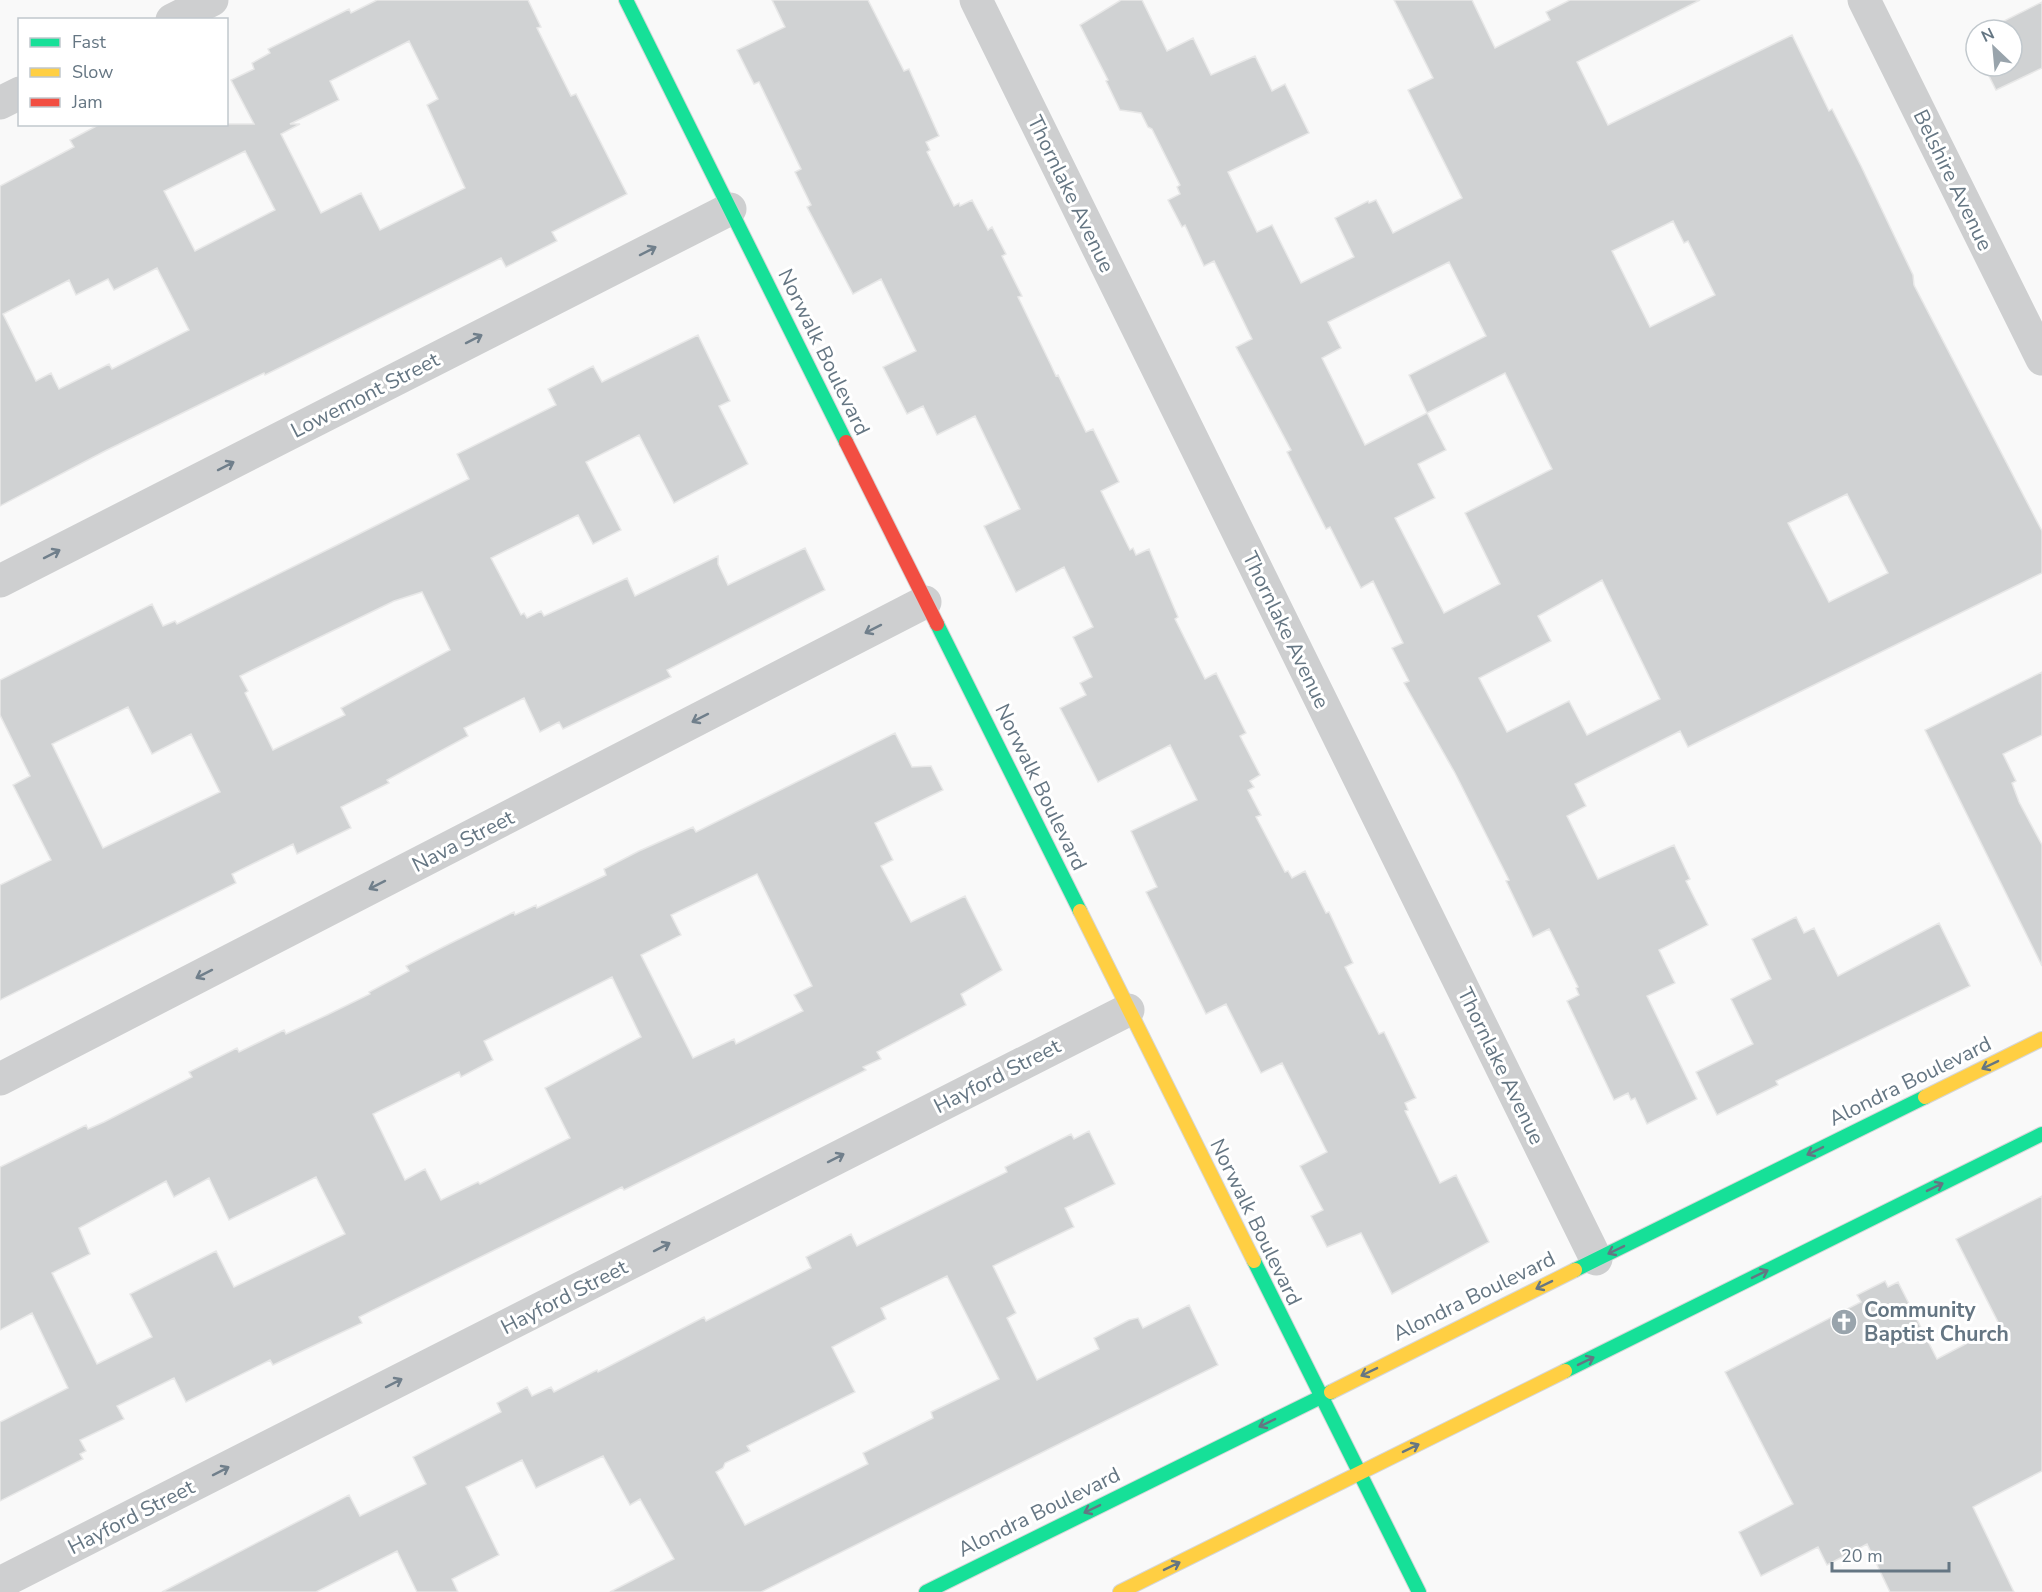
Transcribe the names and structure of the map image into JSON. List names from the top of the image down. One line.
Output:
{"streets":{"main road":["Norwalk Boulevard","Alondra Boulevard"],"street":["Belshire Avenue","Thornlake Avenue","Lowemont Street","Nava Street","Hayford Street"]},"crossings":[["Thornlake Avenue","Alondra Boulevard"],["Norwalk Boulevard","Lowemont Street"],["Norwalk Boulevard","Nava Street"],["Norwalk Boulevard","Hayford Street"],["Norwalk Boulevard","Alondra Boulevard"]],"one_way":["Lowemont Street","Nava Street","Hayford Street"],"places":{"church":["Community Baptist Church"]},"legend":["Fast","Slow","Jam"],"scale_bar":"20 m","north":"top left"}
